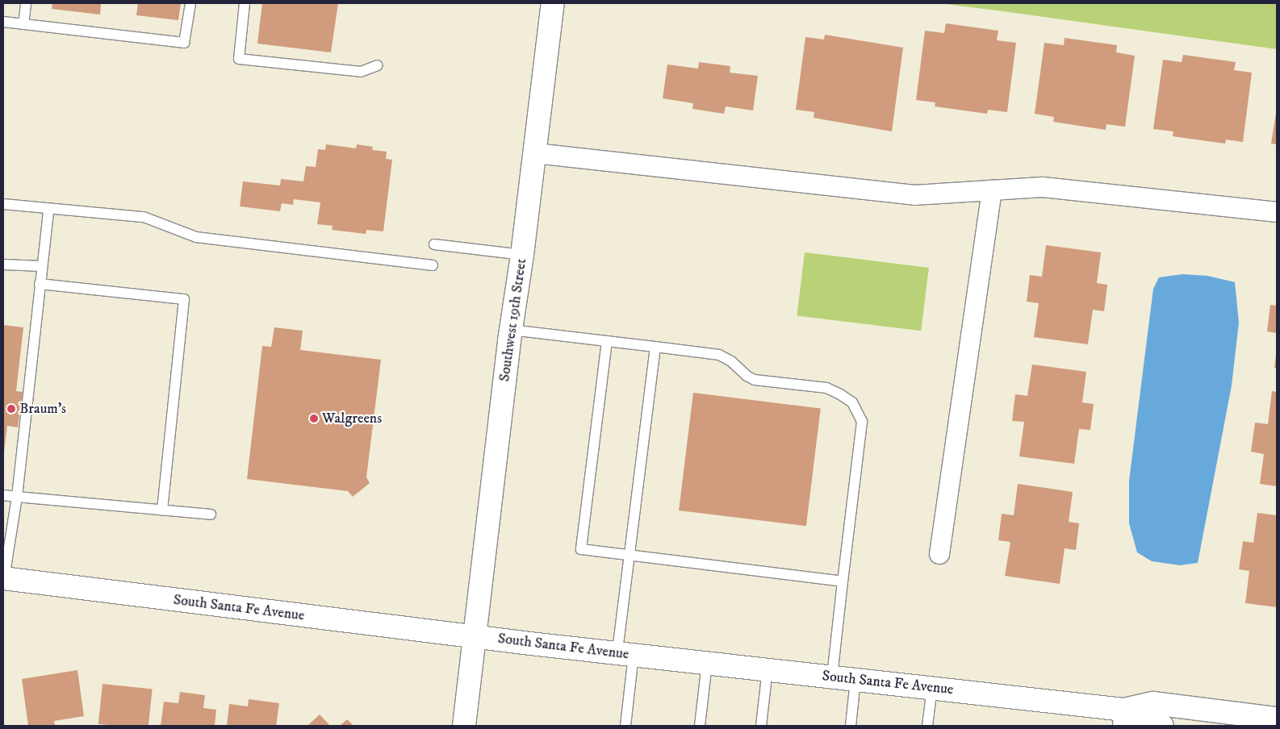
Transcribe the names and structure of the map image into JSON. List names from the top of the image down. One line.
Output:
{"streets":{"main road":["Southwest 19th Street","South Santa Fe Avenue"]},"crossings":[["Southwest 19th Street","South Santa Fe Avenue"]],"places":["Braum's","Walgreens"]}
